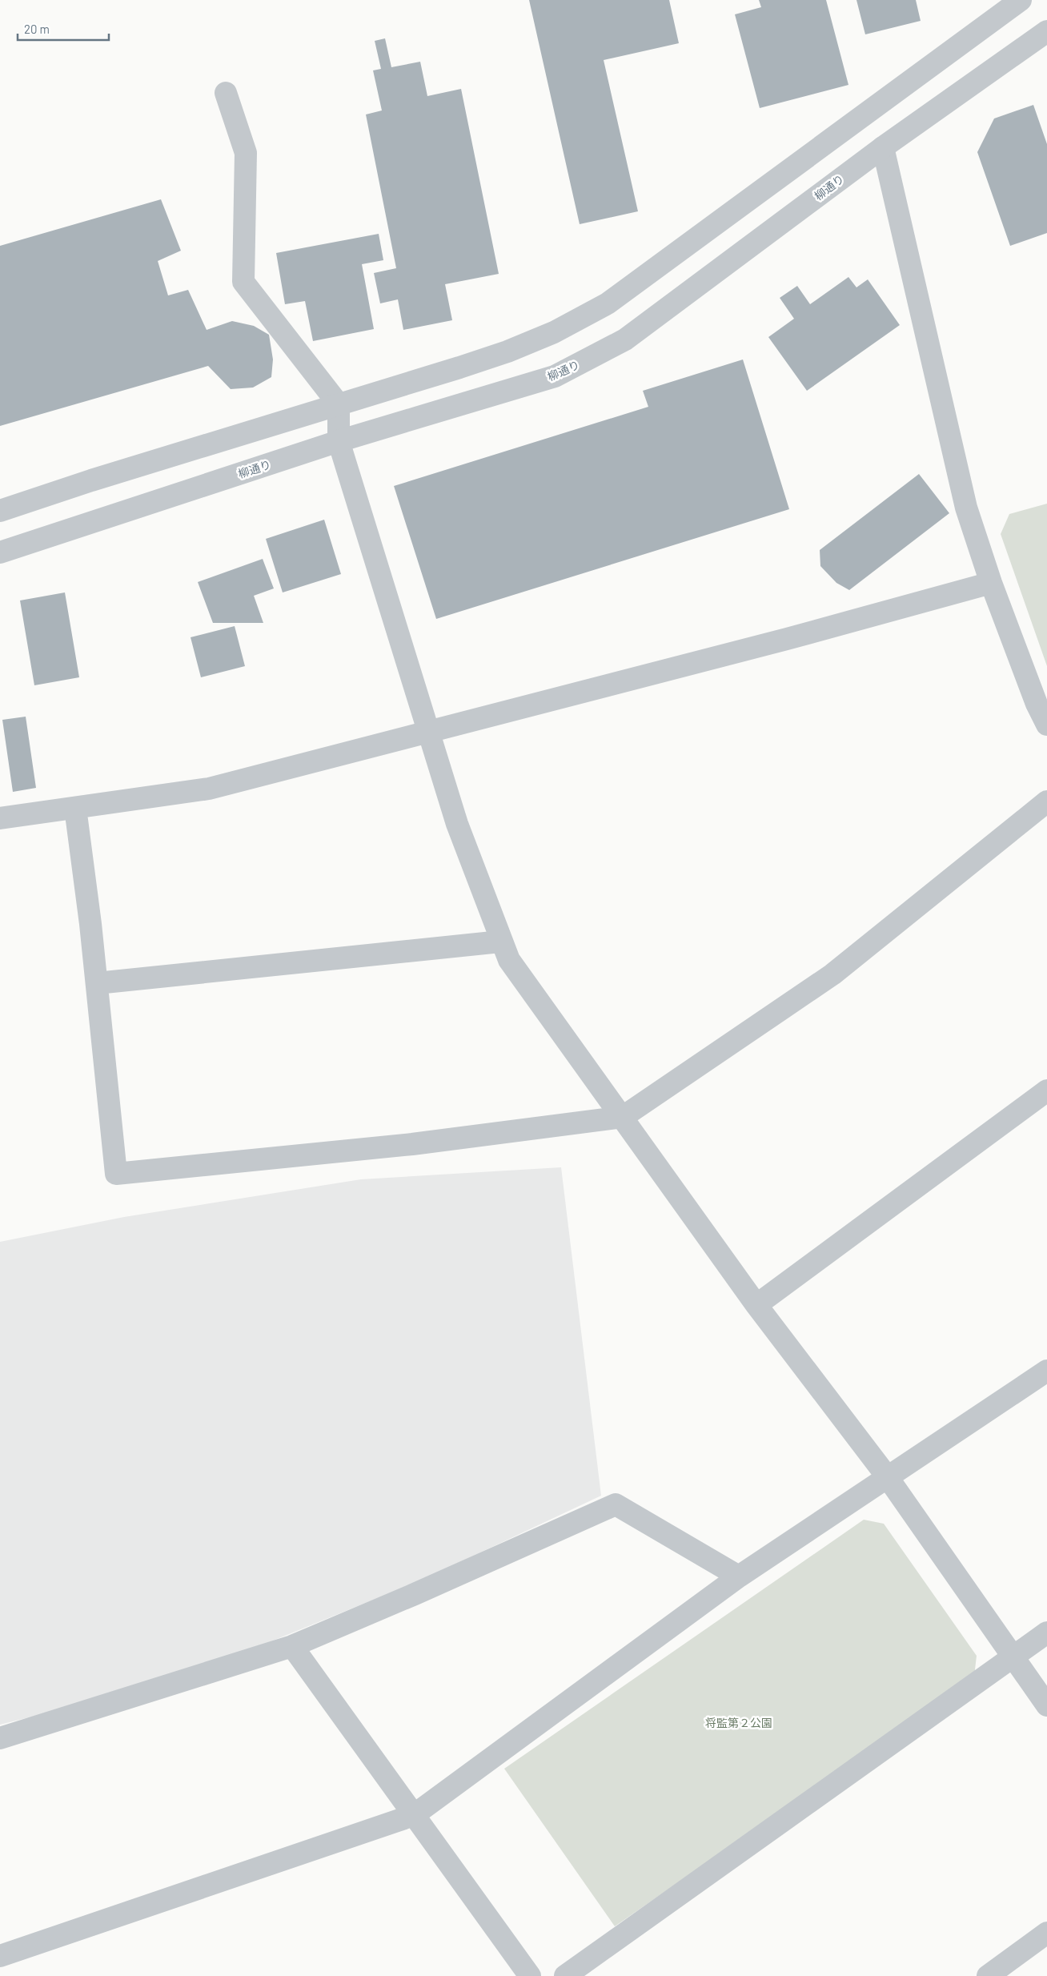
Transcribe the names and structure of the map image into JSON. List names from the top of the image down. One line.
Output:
{"streets":{"street":["柳通り"]},"parks":["将監第２公園"],"scale_bar":"20 m"}
